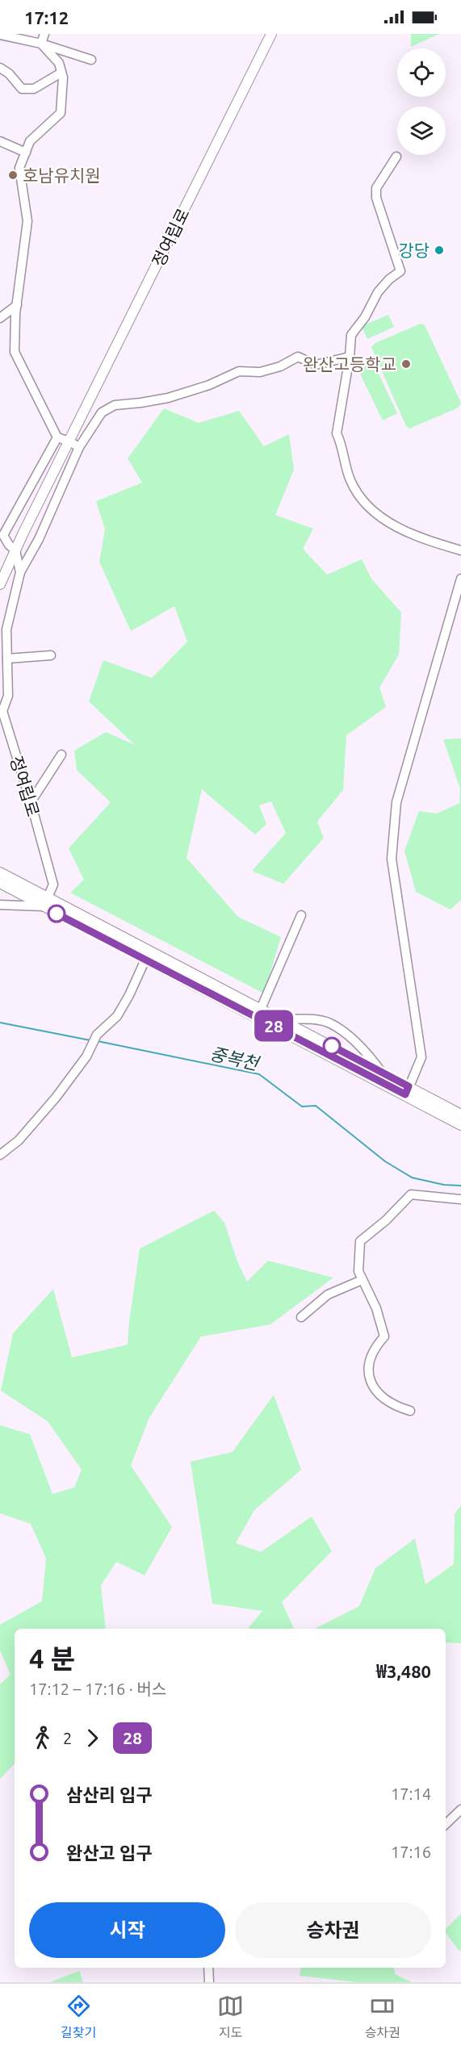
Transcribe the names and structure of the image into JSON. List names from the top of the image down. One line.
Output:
{"streets":{"street":["정여립로"]},"water":["중복천"],"places":["호남유치원","강당","완산고등학교"],"lines":["bus line 28"],"page":{"status":"17:12","on_map":"28","heading":["4 분","17:12 – 17:16 · 버스","₩3,480"],"legs":["2","28"],"list":[{"name":"삼산리 입구","value":"17:14"},{"name":"완산고 입구","value":"17:16"}],"buttons":["시작","승차권"],"tabs":["길찾기","지도","승차권"]}}
